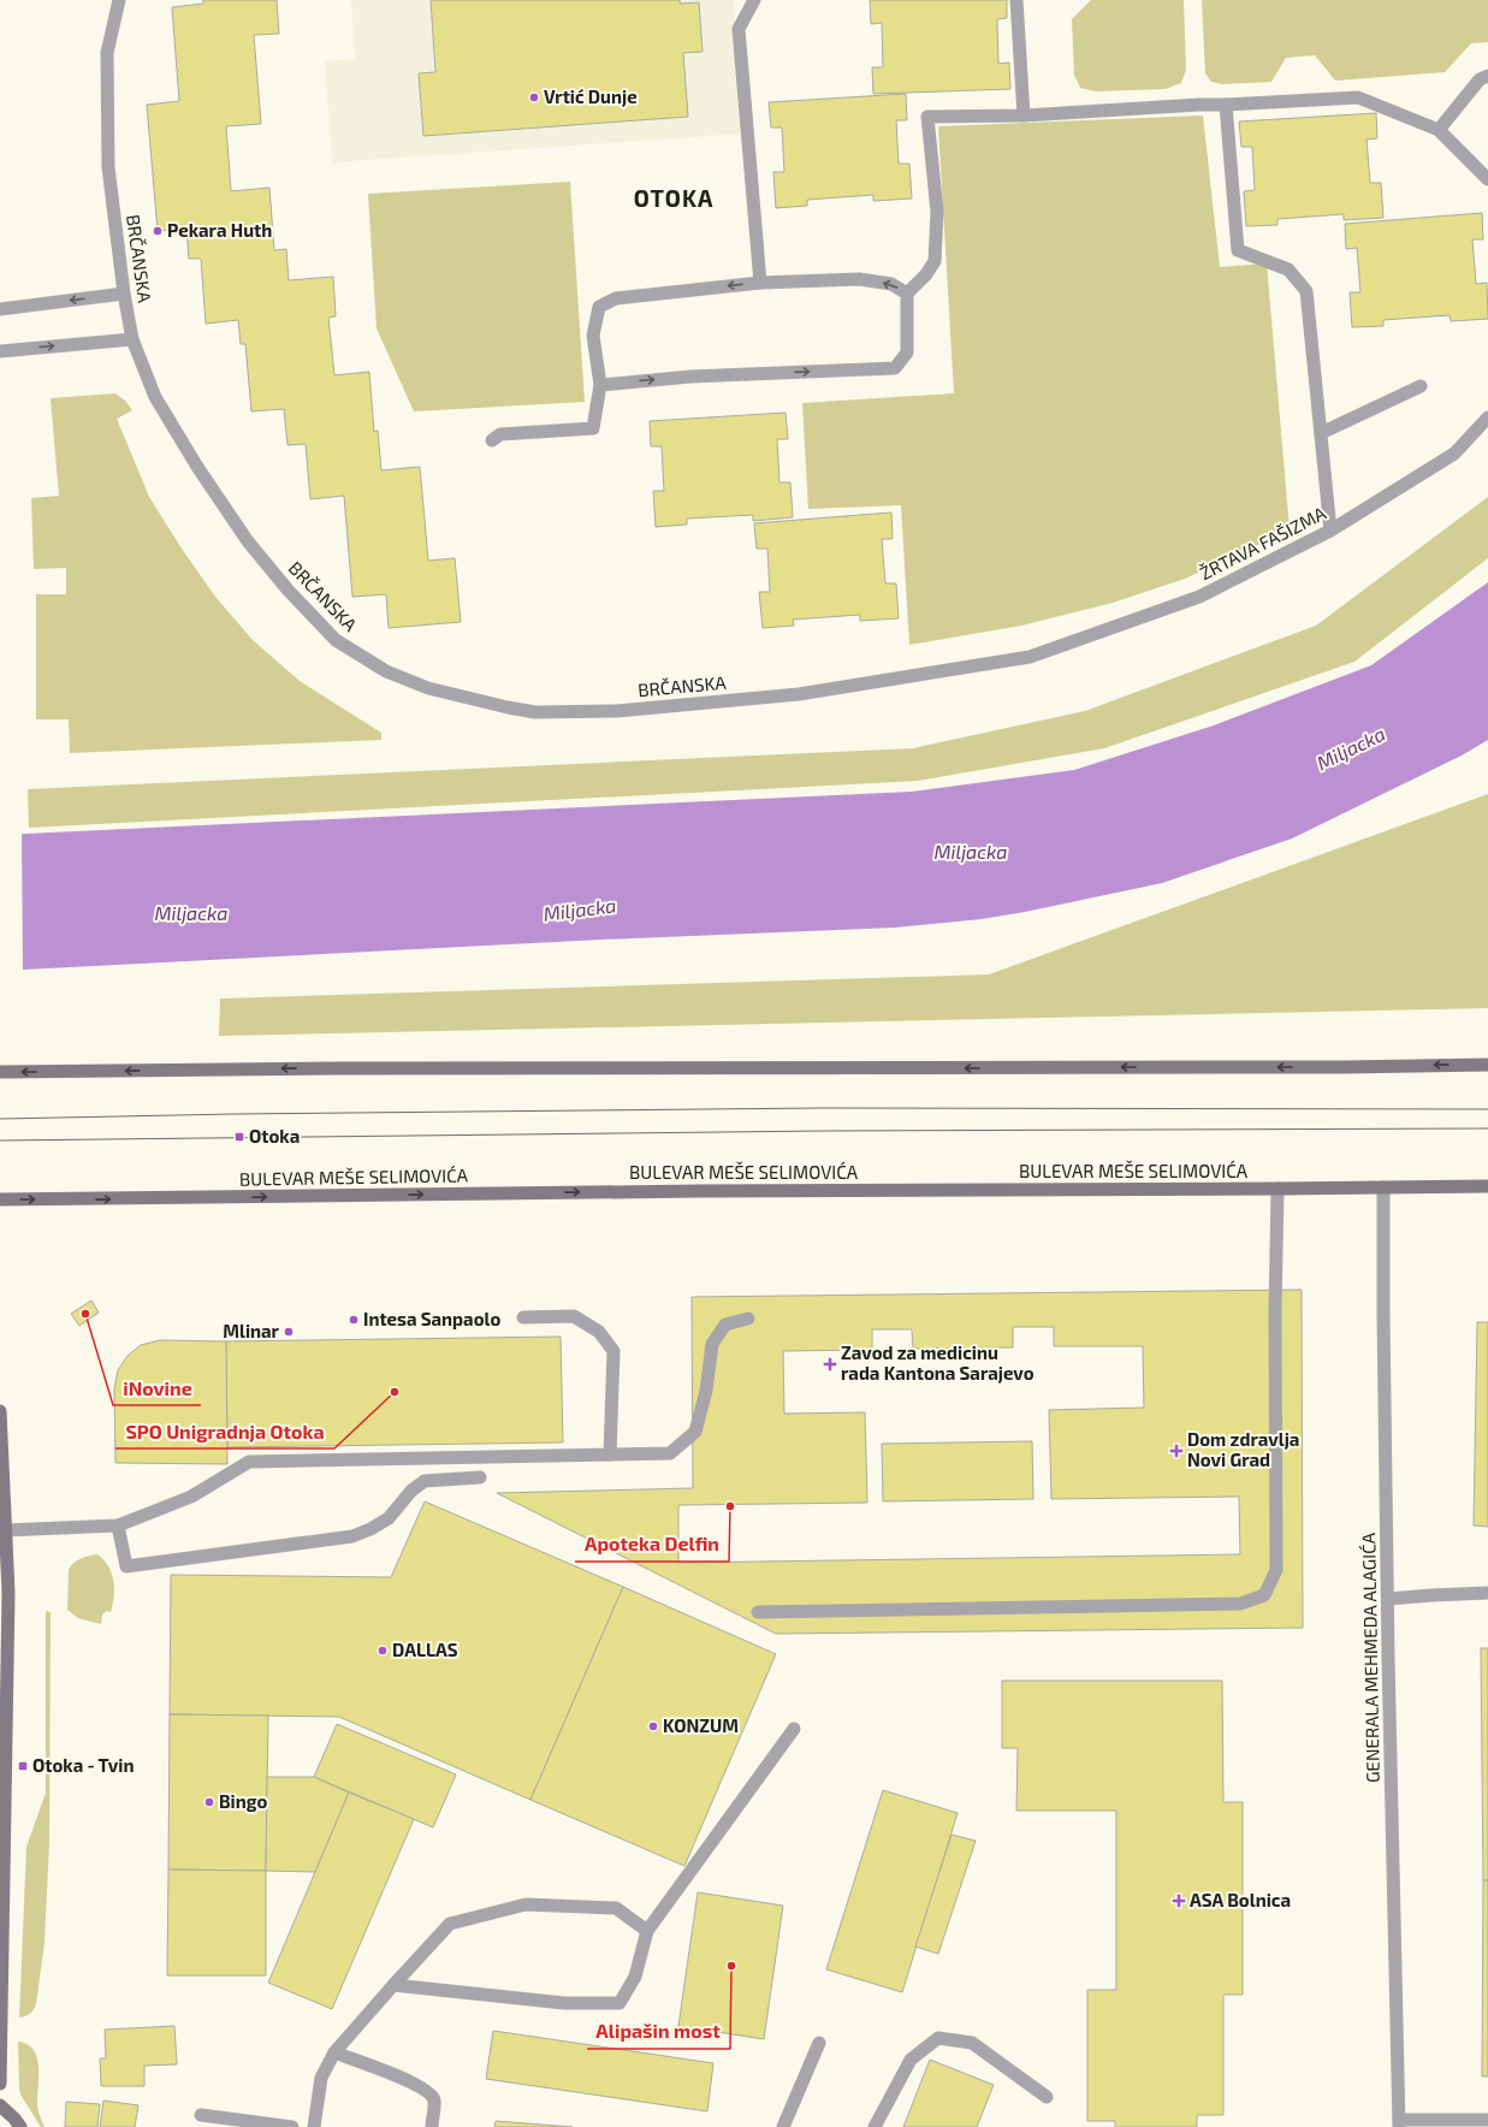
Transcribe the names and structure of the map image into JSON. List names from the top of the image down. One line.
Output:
{"streets":{"main road":["BULEVAR MEŠE SELIMOVIĆA"],"street":["BRČANSKA","ŽRTAVA FAŠIZMA","GENERALA MEHMEDA ALAGIĆA"]},"crossings":[["BRČANSKA","ŽRTAVA FAŠIZMA"],["BULEVAR MEŠE SELIMOVIĆA","GENERALA MEHMEDA ALAGIĆA"]],"one_way":["BULEVAR MEŠE SELIMOVIĆA"],"districts":["OTOKA"],"water":["Miljacka"],"places":{"other":["Vrtić Dunje","Pekara Huth","iNovine","Intesa Sanpaolo","Mlinar","SPO Unigradnja Otoka","Apoteka Delfin","DALLAS","KONZUM","Bingo","Alipašin most"],"transit":["Otoka","Otoka - Tvin"],"health":["Zavod za medicinu rada Kantona Sarajevo","Dom zdravlja Novi Grad","ASA Bolnica"]}}
